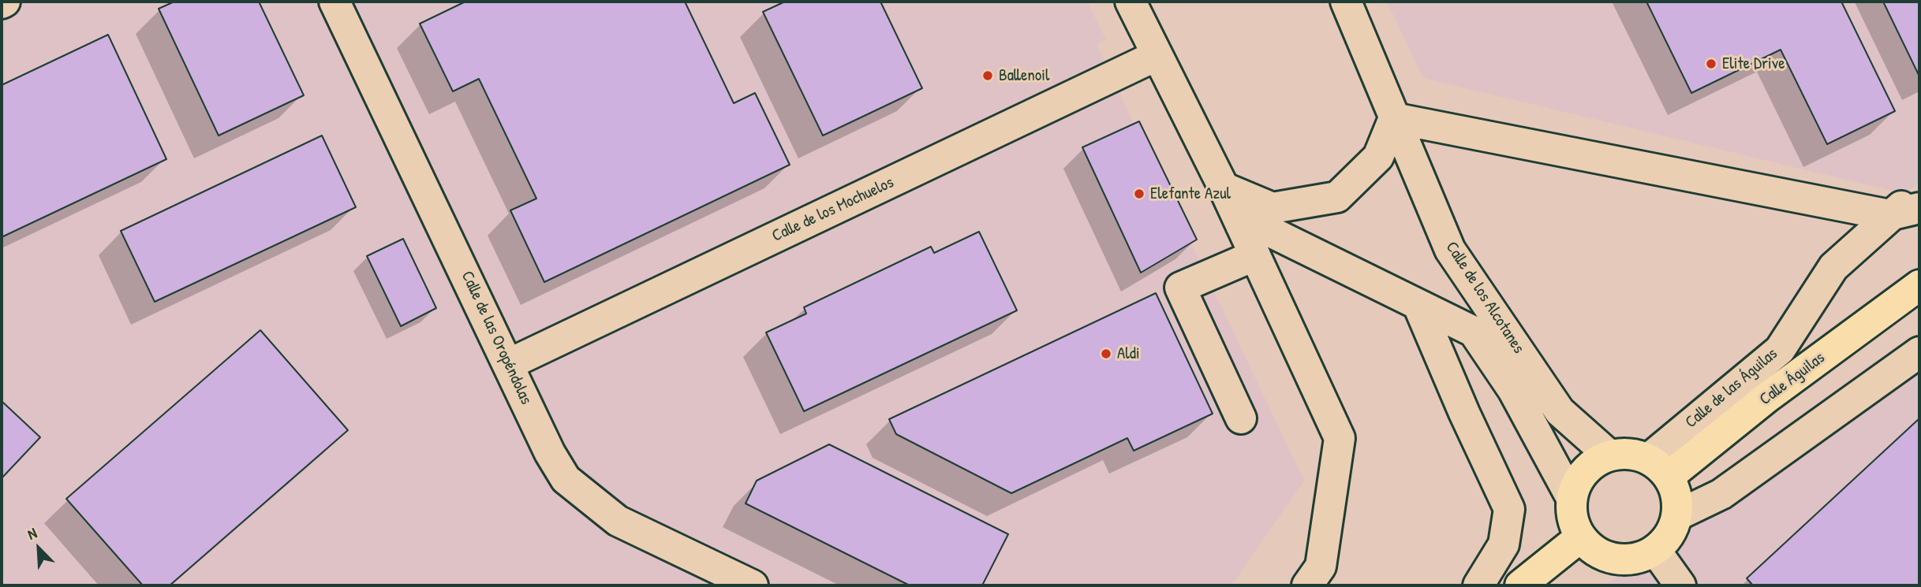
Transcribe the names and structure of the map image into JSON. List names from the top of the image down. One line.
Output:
{"streets":{"main road":["Calle Águilas"],"street":["Calle de los Mochuelos","Calle de los Alcotanes","Calle de las Oropéndolas","Calle de las Águilas"]},"crossings":[["Calle de los Mochuelos","Calle de las Oropéndolas"],["Calle de los Alcotanes","Calle Águilas"],["Calle de los Alcotanes","Calle de las Águilas"],["Calle Águilas","Calle de las Águilas"]],"places":["Elite Drive","Ballenoil","Elefante Azul","Aldi"],"north":"top left"}
